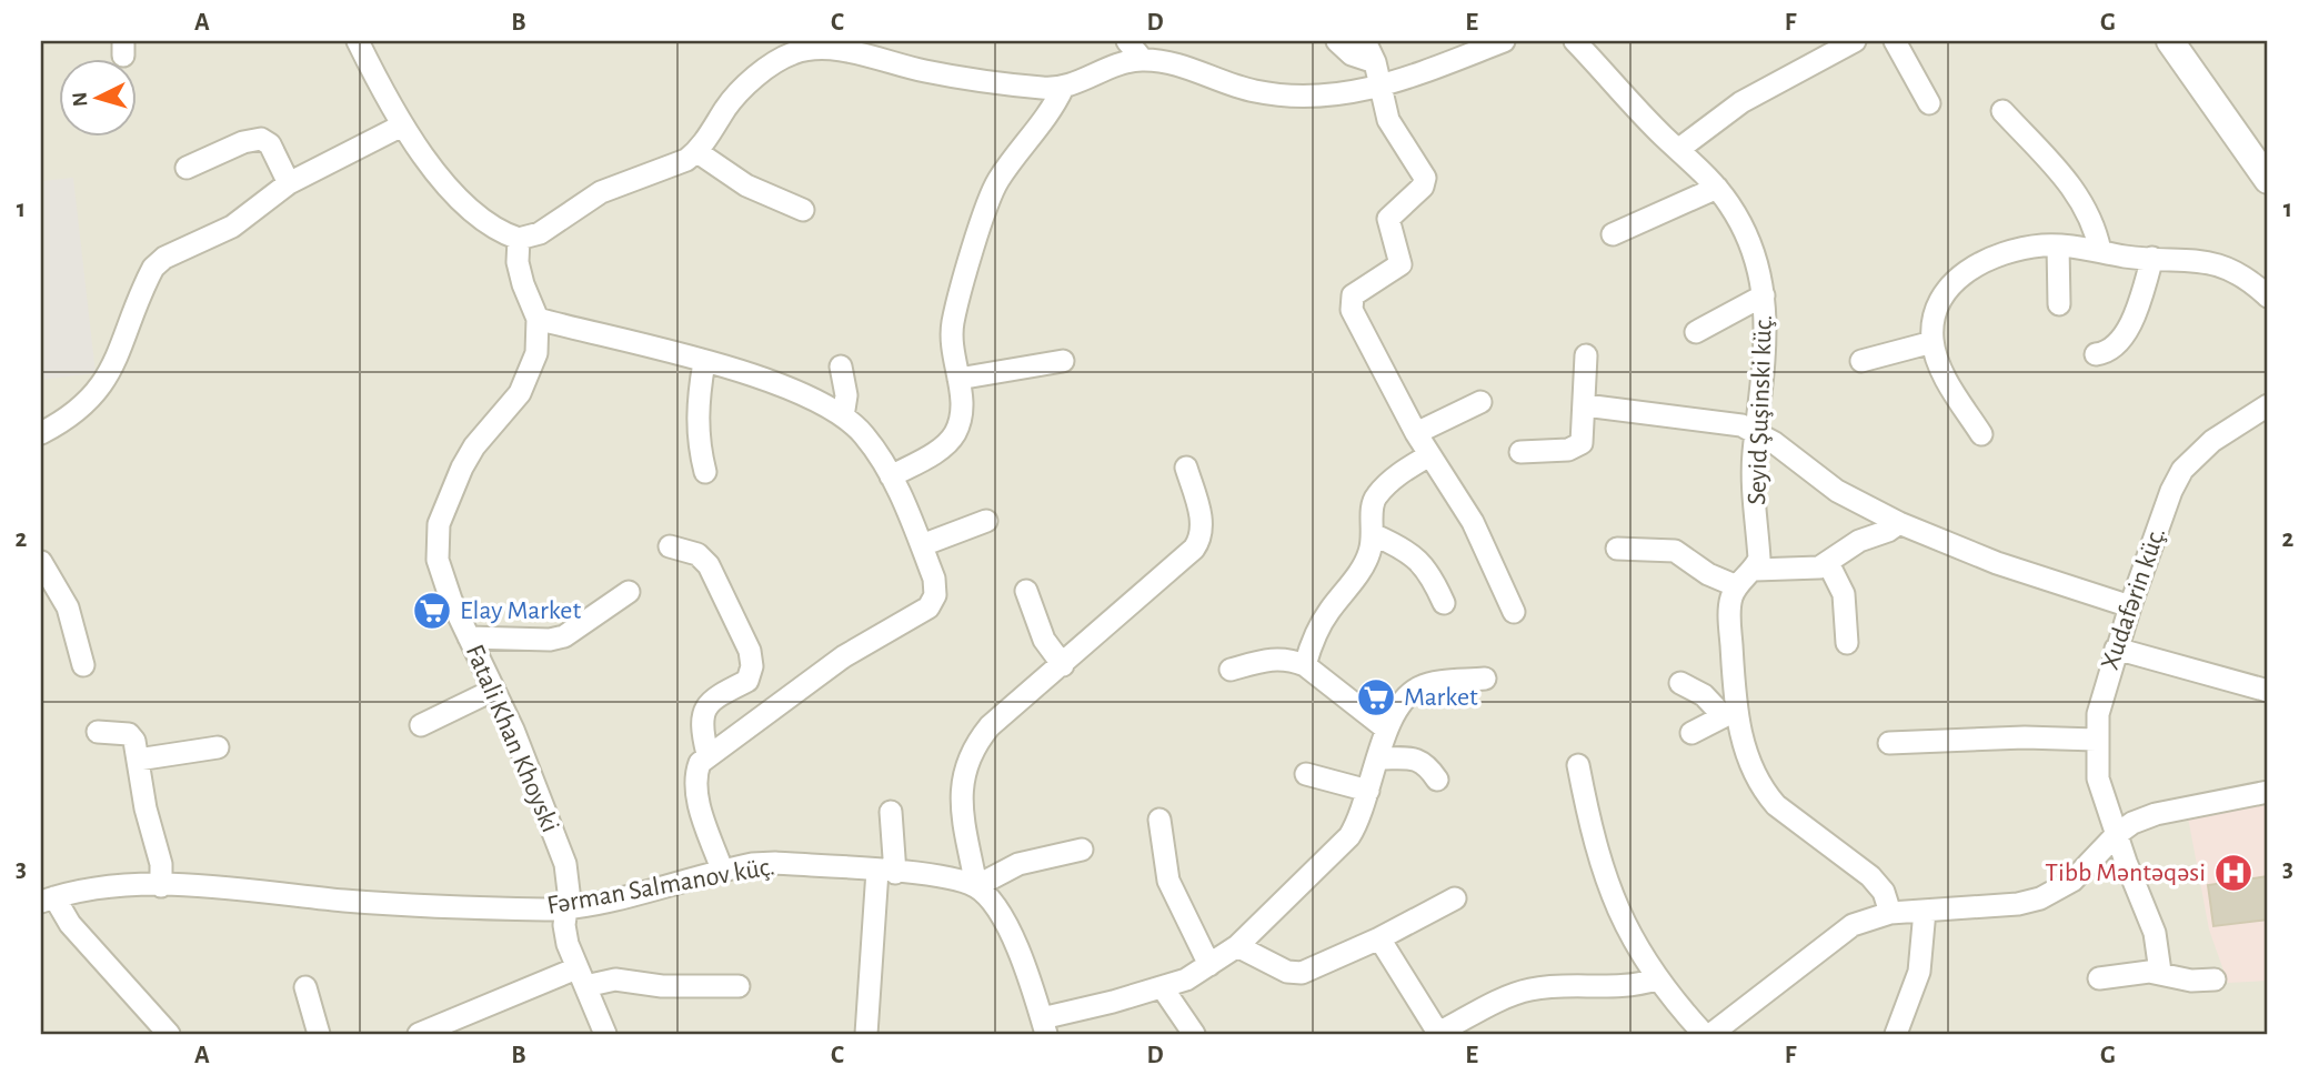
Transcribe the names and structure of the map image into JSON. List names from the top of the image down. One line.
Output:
{"streets":{"street":["Seyid Şuşinski küç.","Xudafərin küç.","Fatali Khan Khoyski","Fərman Salmanov küç."]},"crossings":[["Fatali Khan Khoyski","Fərman Salmanov küç."]],"places":{"supermarket":["Elay Market","Market"],"hospital":["Tibb Məntəqəsi"]},"north":"left","grid":{"columns":["A","B","C","D","E","F","G"],"rows":["1","2","3"]}}
